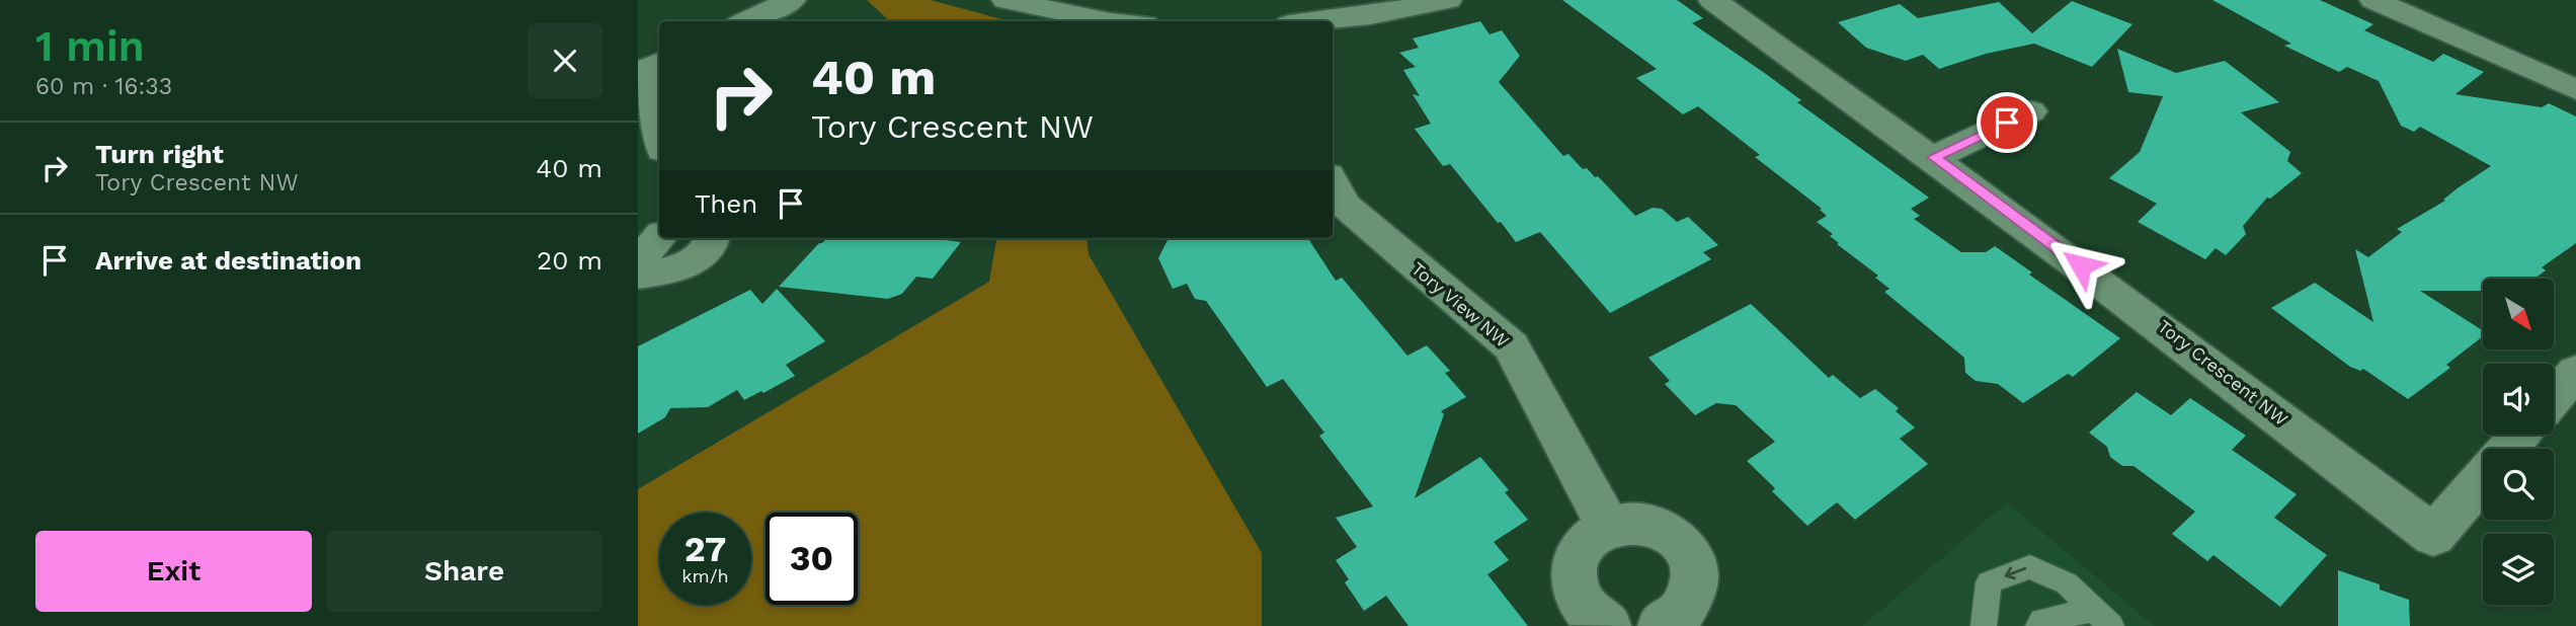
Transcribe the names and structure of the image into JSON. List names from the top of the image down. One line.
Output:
{"streets":{"street":["Tory View NW","Tory Crescent NW"]},"north":"bottom right","page":{"heading":["1 min","60 m · 16:33"],"turn":["40 m","Tory Crescent NW"],"list":[{"name":"Turn right","note":"Tory Crescent NW","value":"40 m"},{"name":"Arrive at destination","value":"20 m"}],"then":"Then","speed":"27 km/h","limit":"30","buttons":["Exit","Share"]}}
